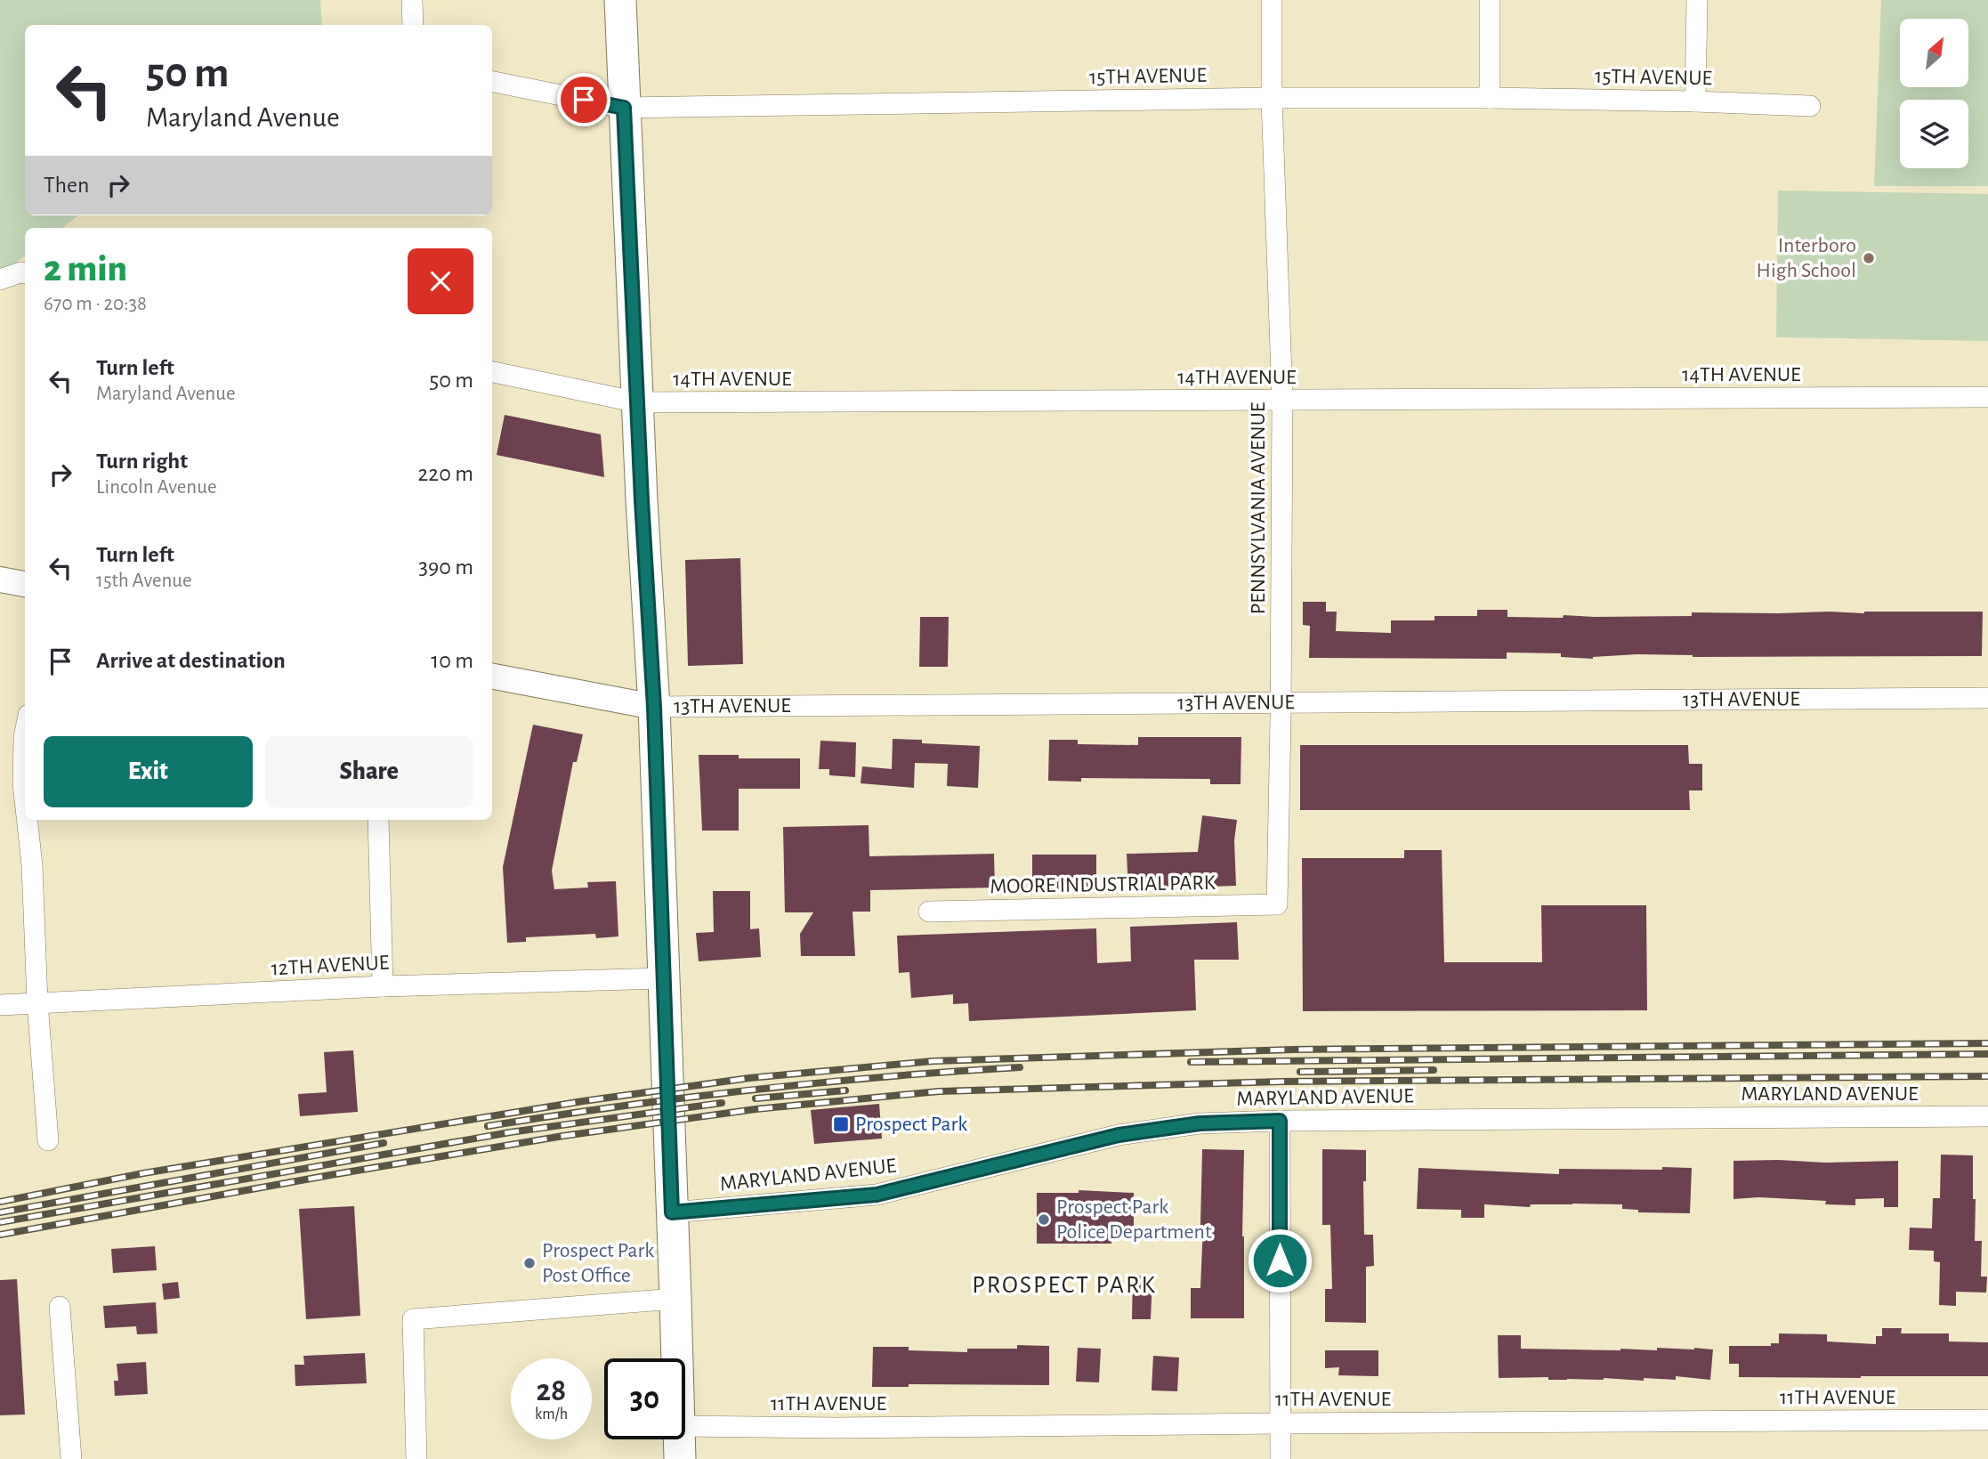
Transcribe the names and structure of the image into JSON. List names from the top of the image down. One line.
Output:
{"streets":{"street":["15TH AVENUE","14TH AVENUE","PENNSYLVANIA AVENUE","13TH AVENUE","MOORE INDUSTRIAL PARK","12TH AVENUE","MARYLAND AVENUE","11TH AVENUE"]},"crossings":[["15TH AVENUE","PENNSYLVANIA AVENUE"],["14TH AVENUE","PENNSYLVANIA AVENUE"],["PENNSYLVANIA AVENUE","13TH AVENUE"],["PENNSYLVANIA AVENUE","MOORE INDUSTRIAL PARK"]],"districts":["PROSPECT PARK"],"places":{"other":["Interboro High School","Prospect Park Police Department","Prospect Park Post Office"],"transit":["Prospect Park"]},"north":"top right","page":{"turn":["50 m","Maryland Avenue"],"then":"Then","heading":["2 min","670 m · 20:38"],"list":[{"name":"Turn left","note":"Maryland Avenue","value":"50 m"},{"name":"Turn right","note":"Lincoln Avenue","value":"220 m"},{"name":"Turn left","note":"15th Avenue","value":"390 m"},{"name":"Arrive at destination","value":"10 m"}],"buttons":["Exit","Share"],"speed":"28 km/h","limit":"30"}}
